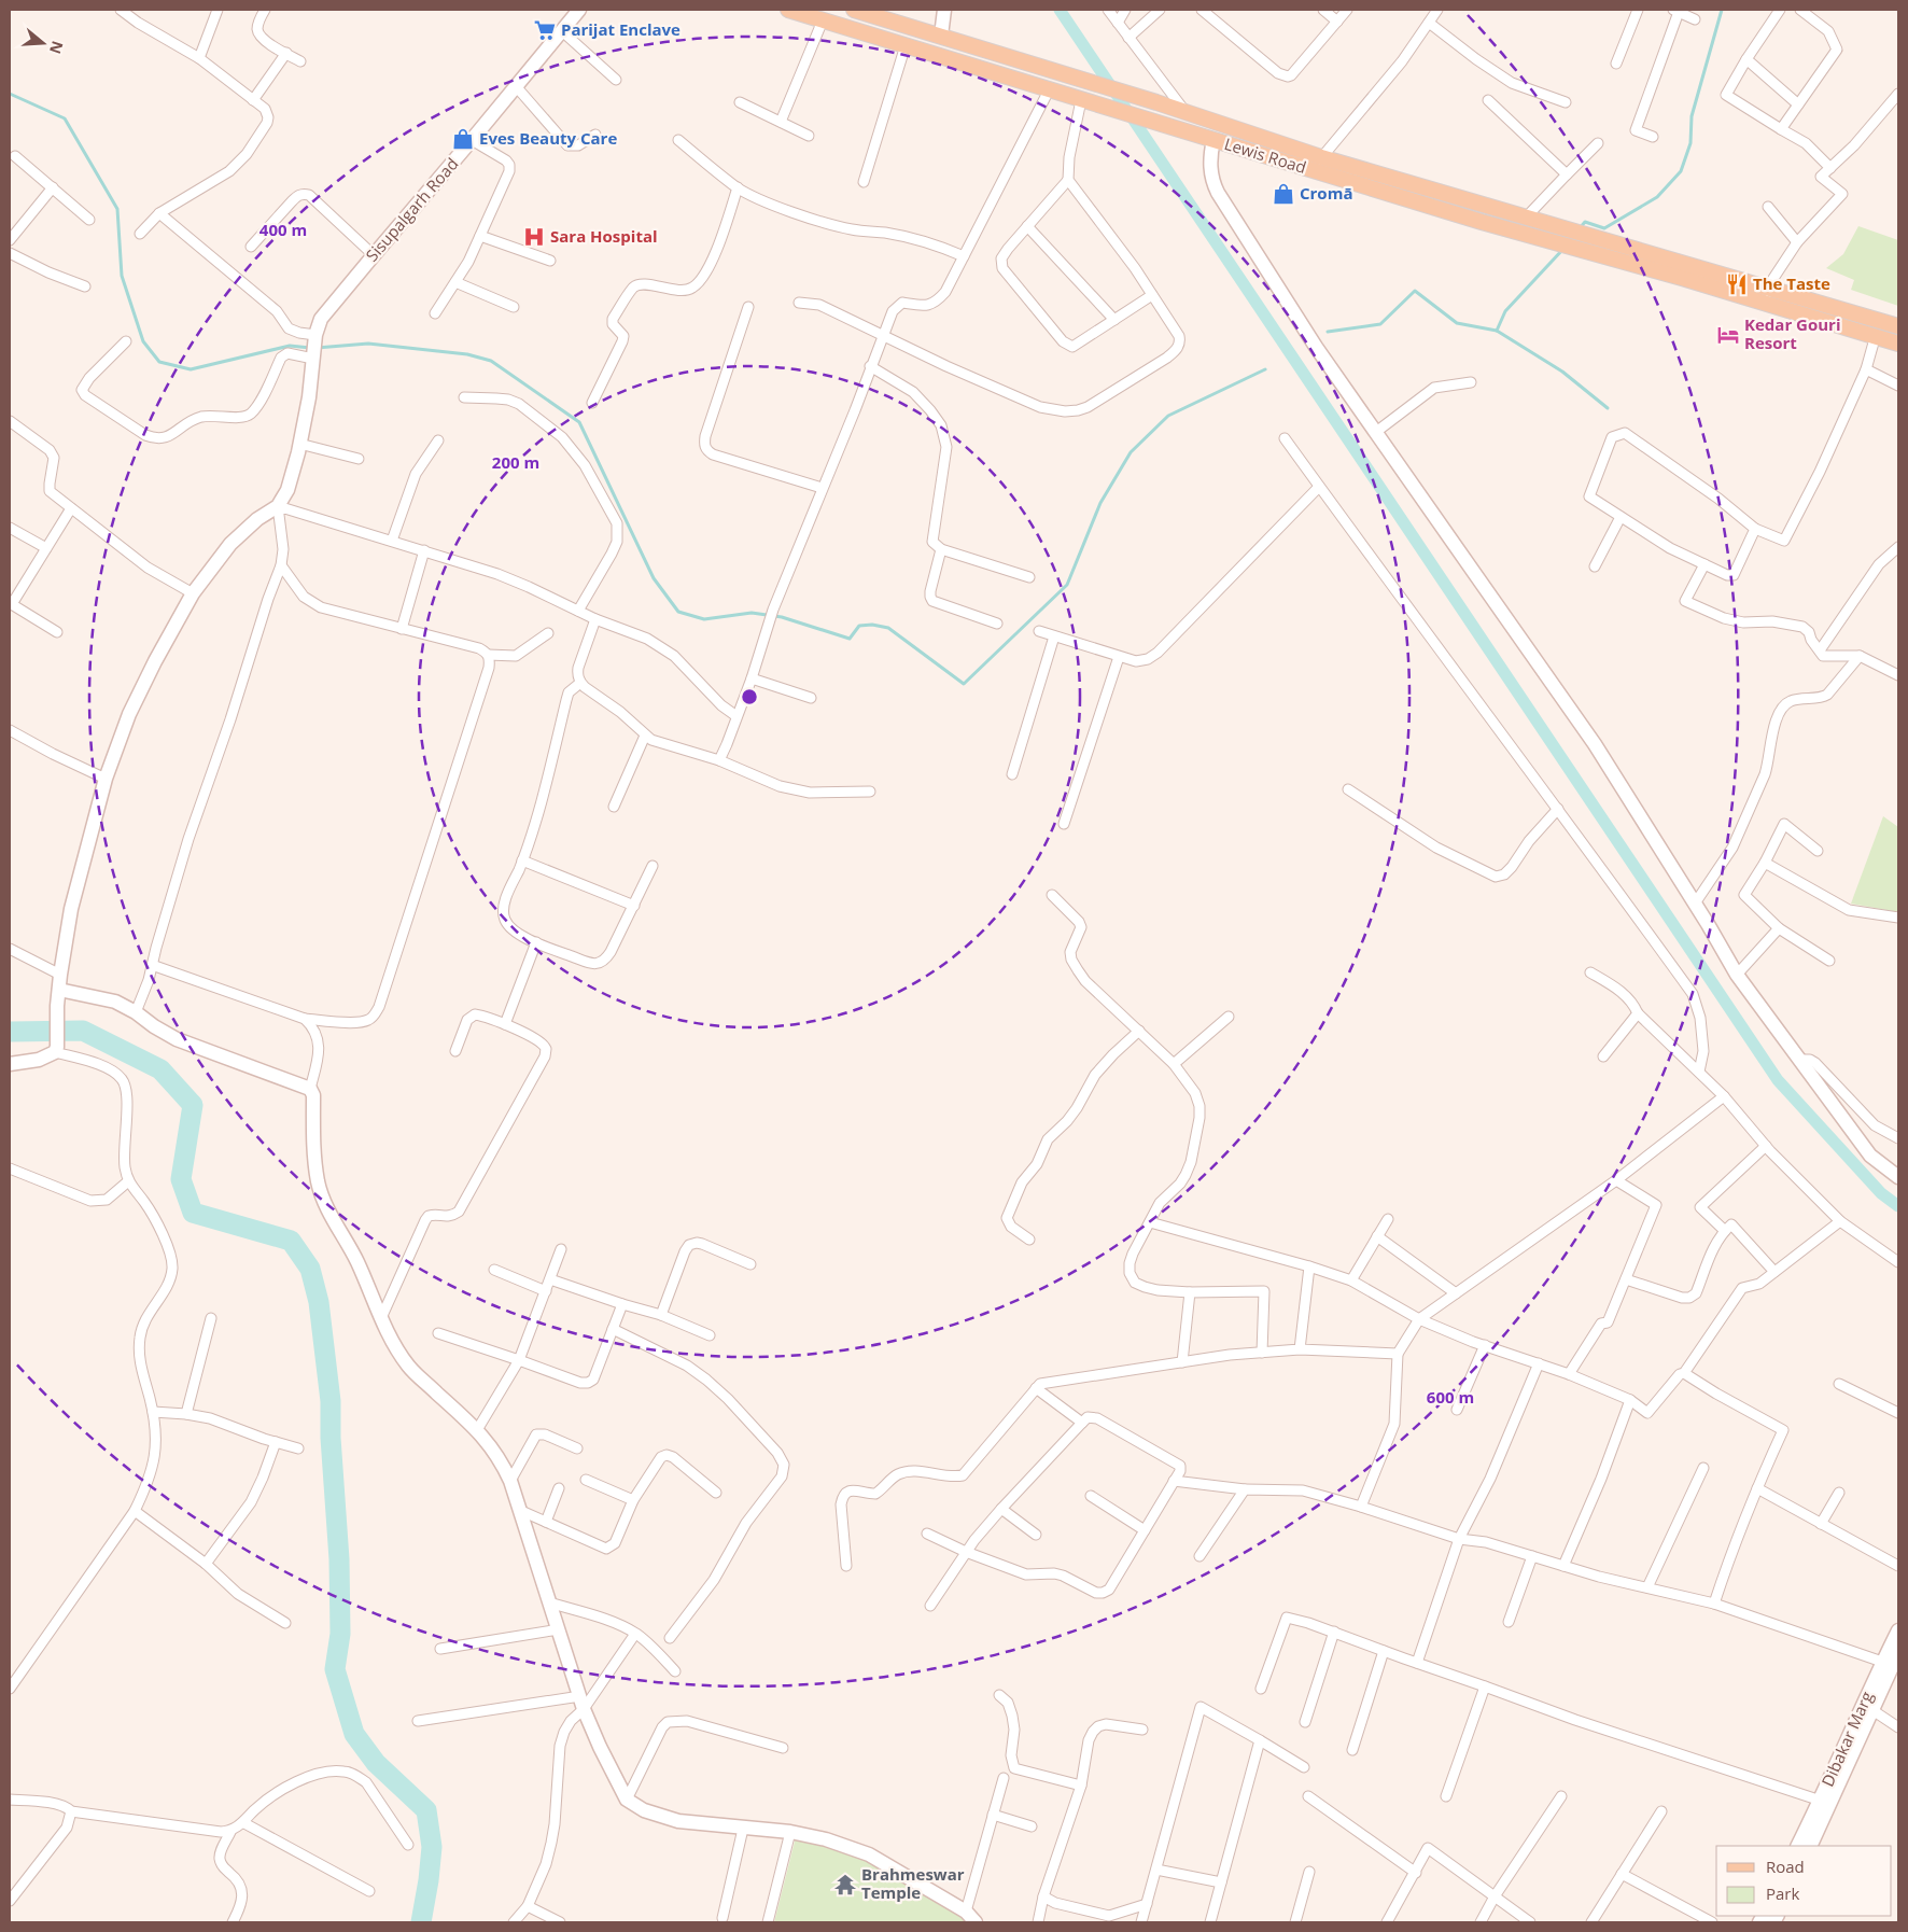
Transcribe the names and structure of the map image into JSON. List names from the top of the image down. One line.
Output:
{"streets":{"main road":["Lewis Road"],"street":["Sisupalgarh Road","Dibakar Marg"]},"places":{"supermarket":["Parijat Enclave"],"shop":["Eves Beauty Care","Cromā"],"hospital":["Sara Hospital"],"restaurant":["The Taste"],"hotel":["Kedar Gouri Resort"],"temple":["Brahmeswar Temple"]},"legend":["Road","Park"],"north":"right","rings":["400 m","200 m","600 m"]}
